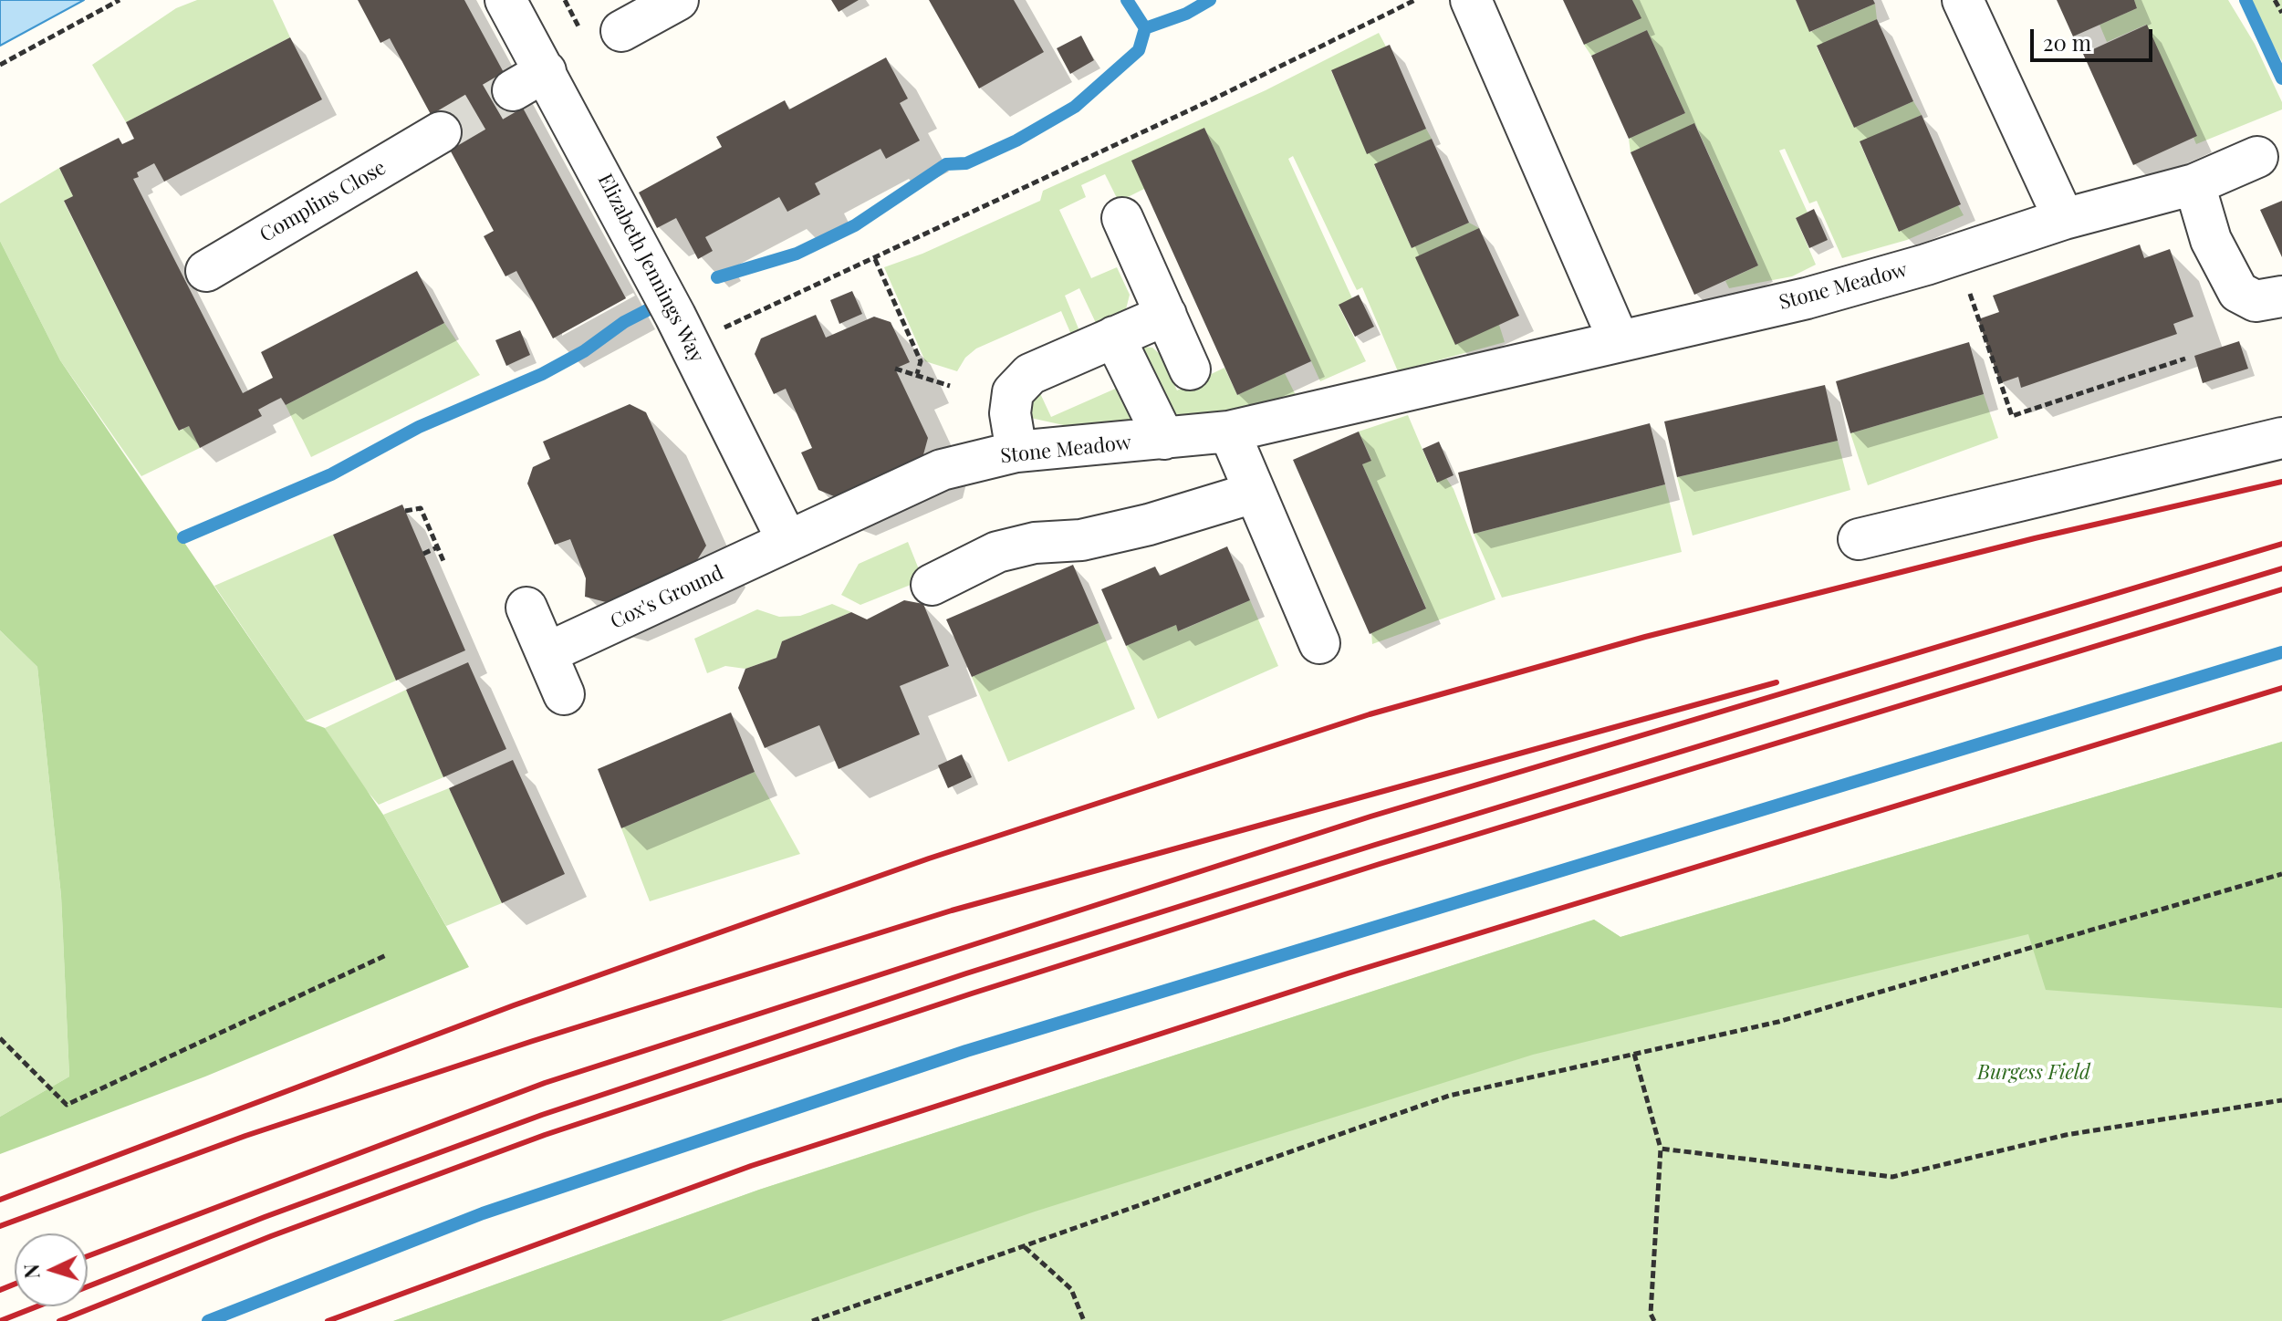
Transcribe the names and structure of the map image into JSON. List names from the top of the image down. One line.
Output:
{"streets":{"street":["Complins Close","Elizabeth Jennings Way","Stone Meadow","Cox's Ground"]},"crossings":[["Elizabeth Jennings Way","Stone Meadow"],["Elizabeth Jennings Way","Cox's Ground"],["Stone Meadow","Cox's Ground"]],"parks":["Burgess Field"],"scale_bar":"20 m","north":"left"}
